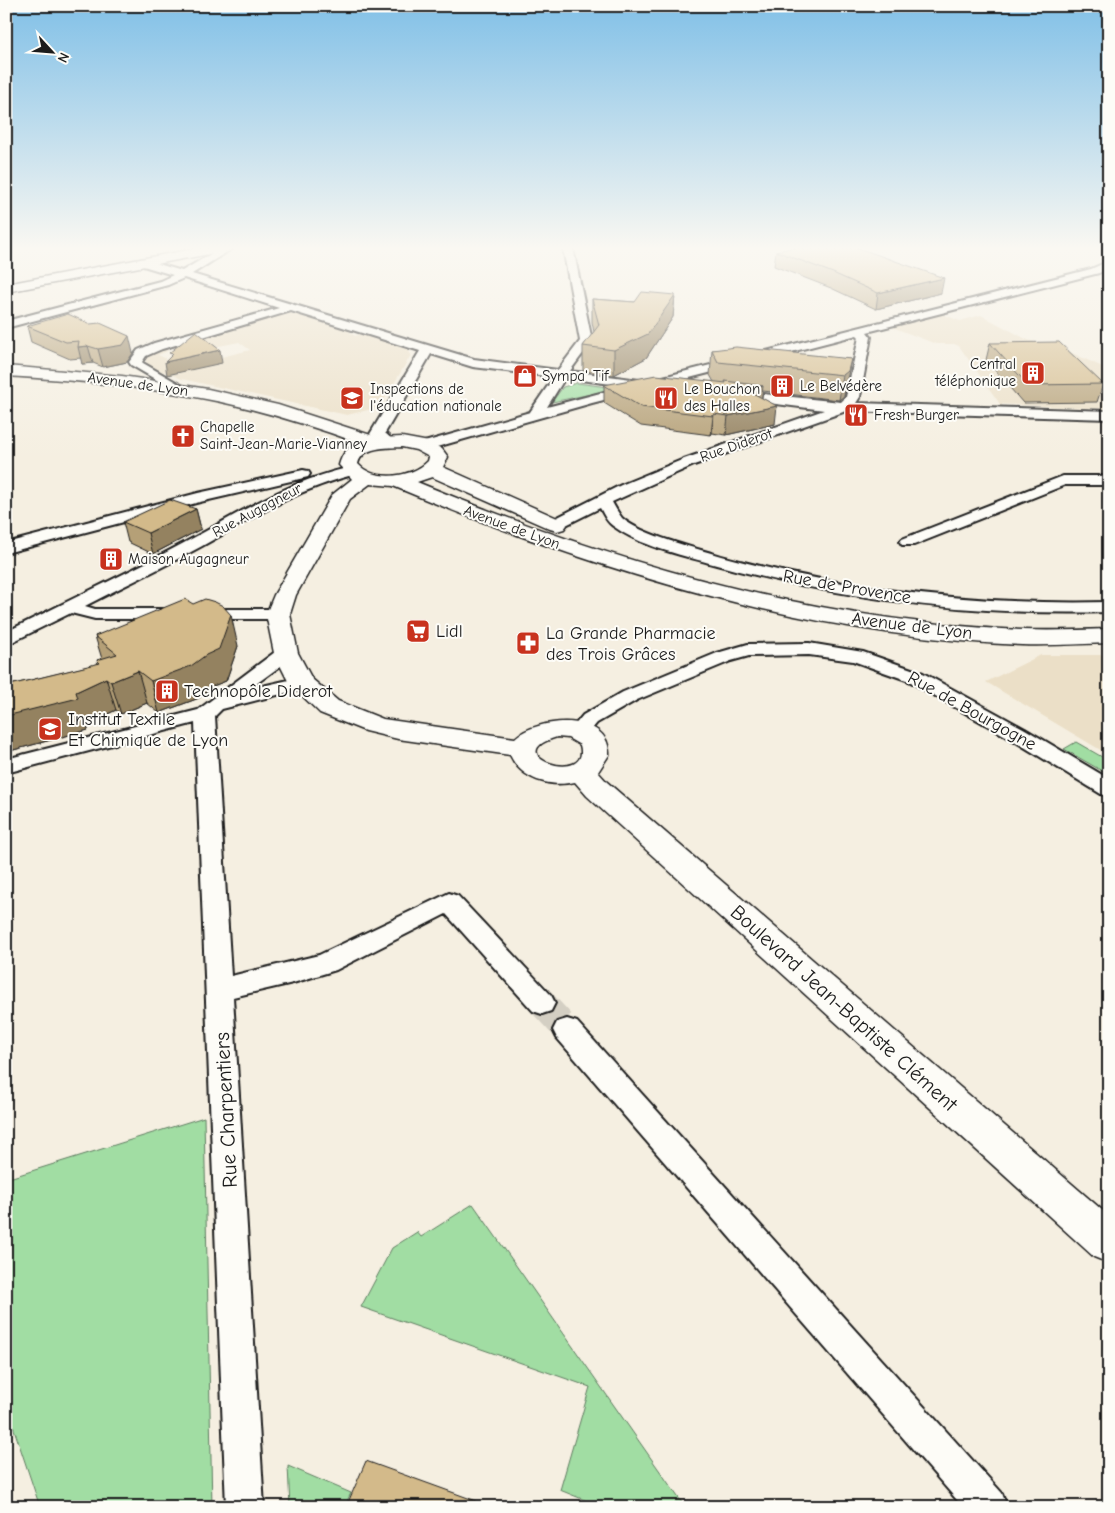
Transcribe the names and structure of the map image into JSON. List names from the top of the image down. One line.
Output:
{"streets":{"main road":["Avenue de Lyon","Boulevard Jean-Baptiste Clément"],"street":["Rue Diderot","Rue Augagneur","Rue de Provence","Rue de Bourgogne","Rue Charpentiers"]},"crossings":[["Avenue de Lyon","Rue Diderot"],["Avenue de Lyon","Rue Augagneur"],["Rue Diderot","Rue de Provence"],["Rue de Bourgogne","Boulevard Jean-Baptiste Clément"]],"places":{"building":["Central téléphonique","Le Belvédère","Maison Augagneur","Technopôle Diderot"],"shop":["Sympa' Tif"],"school or university":["Inspections de l'éducation nationale","Institut Textile Et Chimique de Lyon"],"restaurant":["Le Bouchon des Halles","Fresh Burger"],"church":["Chapelle Saint-Jean-Marie-Vianney"],"supermarket":["Lidl"],"pharmacy":["La Grande Pharmacie des Trois Grâces"]},"north":"bottom right"}
